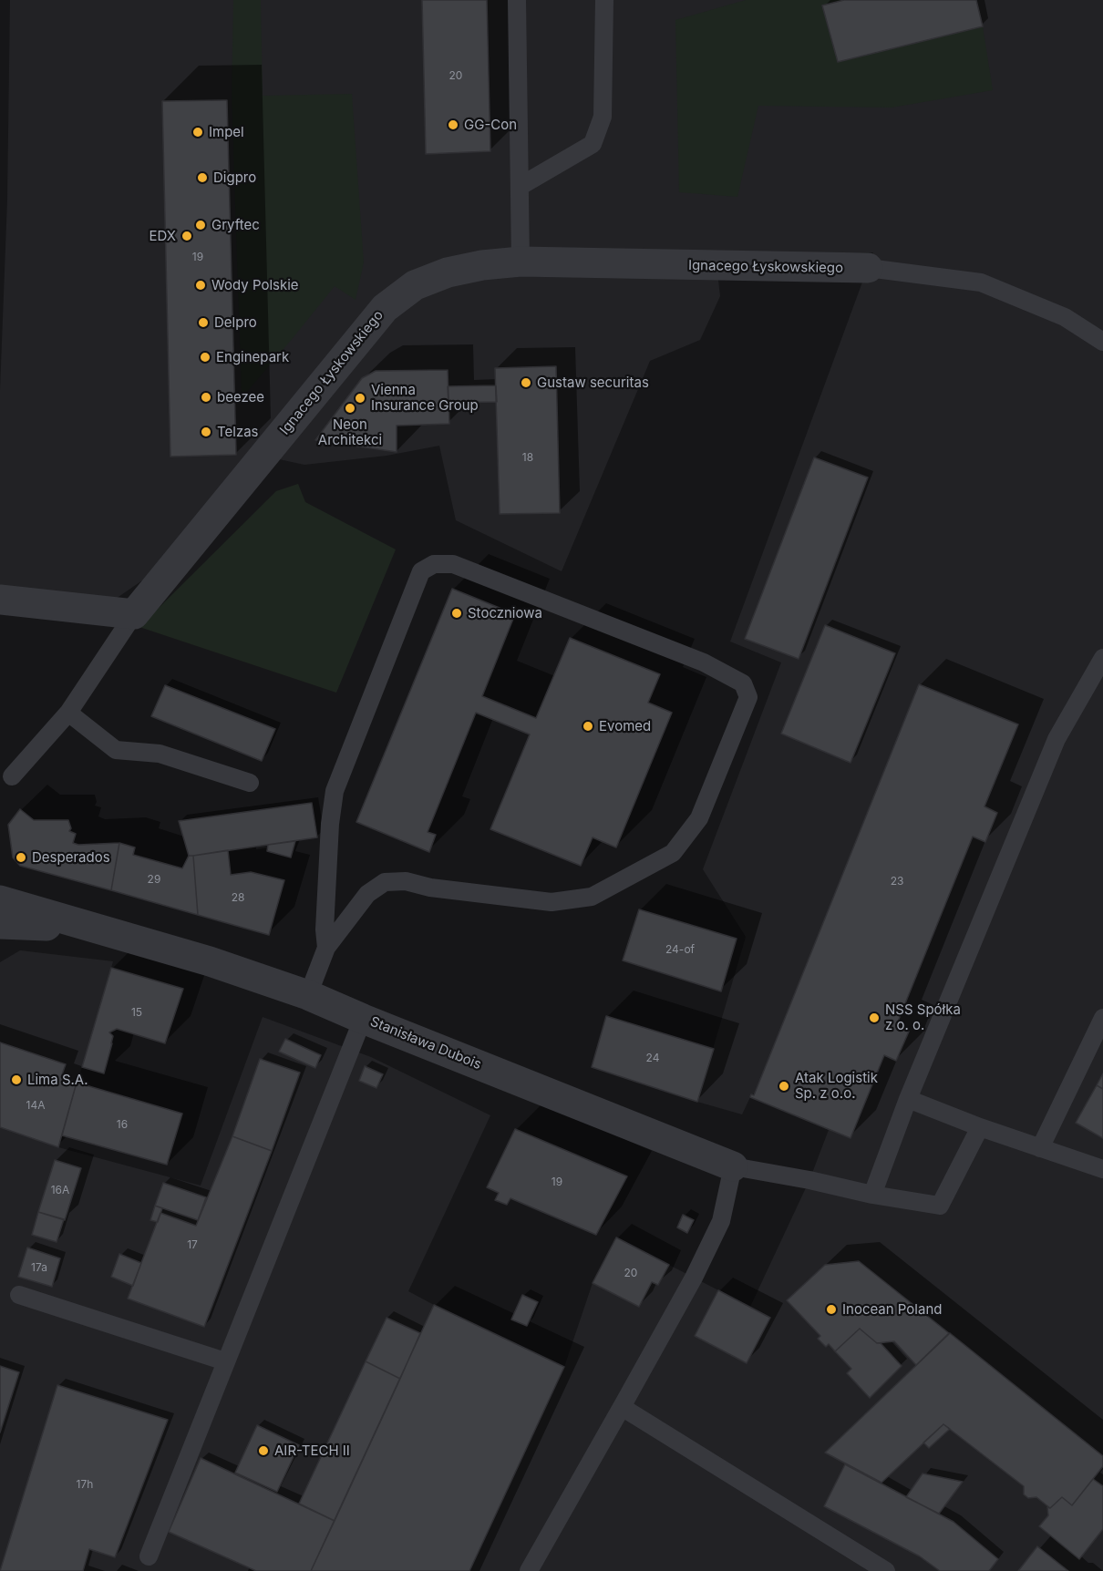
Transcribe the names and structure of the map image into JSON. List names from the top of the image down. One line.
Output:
{"streets":{"street":["Ignacego Łyskowskiego","Stanisława Dubois"]},"places":["GG-Con","Impel","Digpro","Gryftec","EDX","Wody Polskie","Delpro","Enginepark","Gustaw securitas","beezee","Vienna Insurance Group","Neon Architekci","Telzas","Stoczniowa","Evomed","Desperados","NSS Spółka z o. o.","Lima S.A.","Atak Logistik Sp. z o.o.","Inocean Poland","AIR-TECH II"],"house_numbers":["20","19","18","29","23","28","24-of","15","24","14A","16","19","16A","17","17a","20","17h"]}
